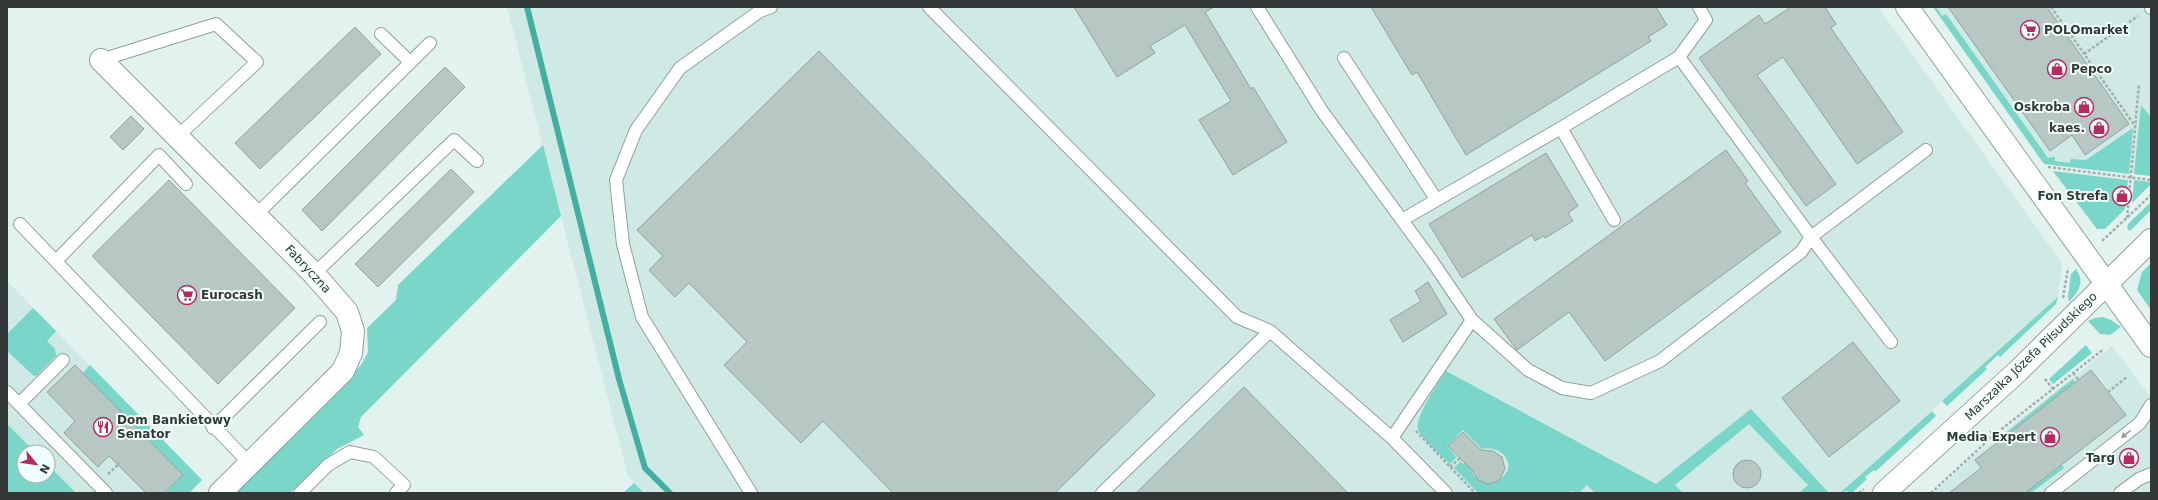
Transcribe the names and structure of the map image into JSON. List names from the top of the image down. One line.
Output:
{"streets":{"street":["Fabryczna","Marszałka Józefa Piłsudskiego"]},"places":{"supermarket":["POLOmarket","Eurocash"],"shop":["Pepco","Oskroba","kaes.","Fon Strefa","Media Expert","Targ"],"restaurant":["Dom Bankietowy Senator"]},"north":"bottom right"}
